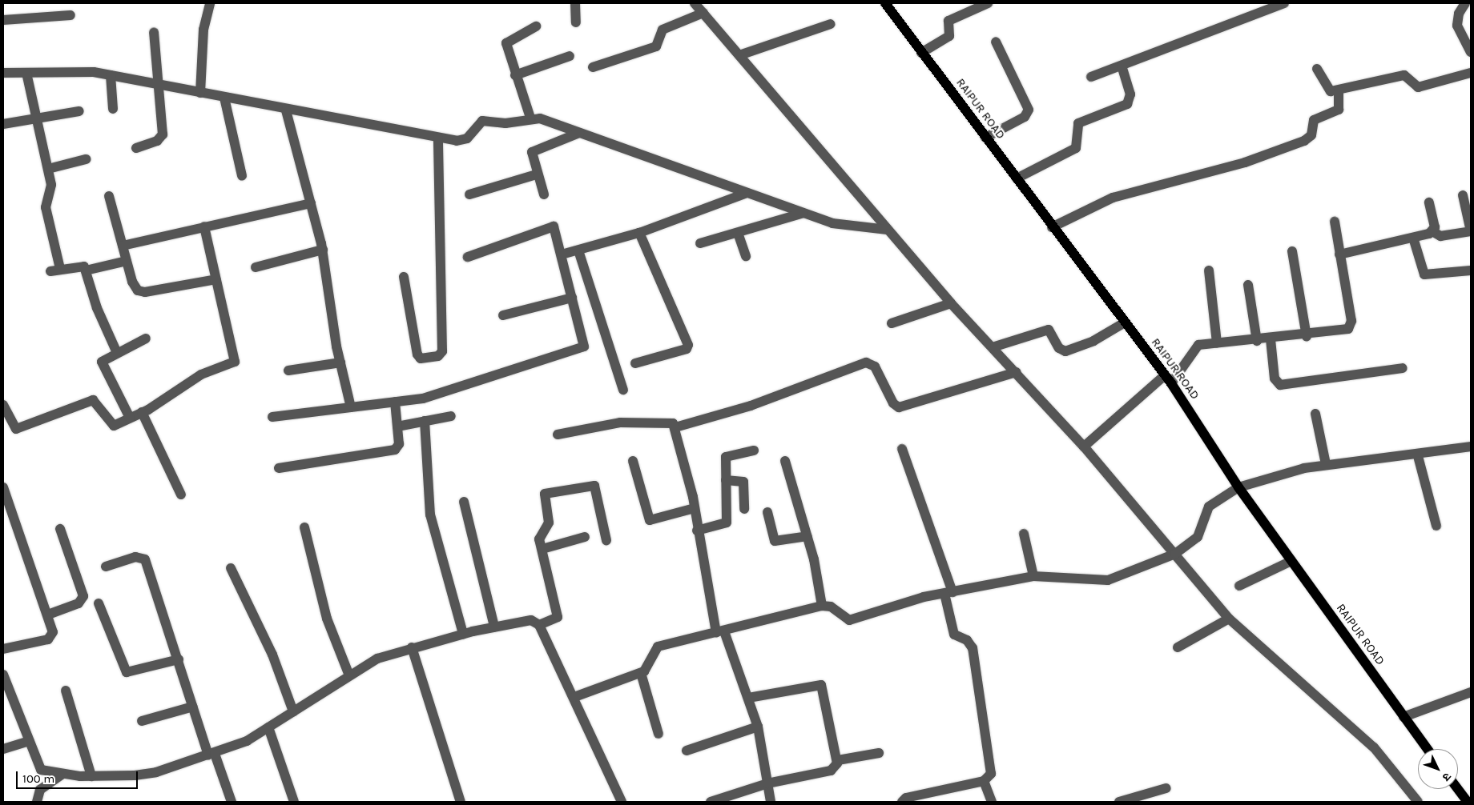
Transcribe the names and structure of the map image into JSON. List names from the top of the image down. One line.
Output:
{"streets":{"main road":["RAIPUR ROAD"]},"scale_bar":"100 m","north":"bottom right"}
